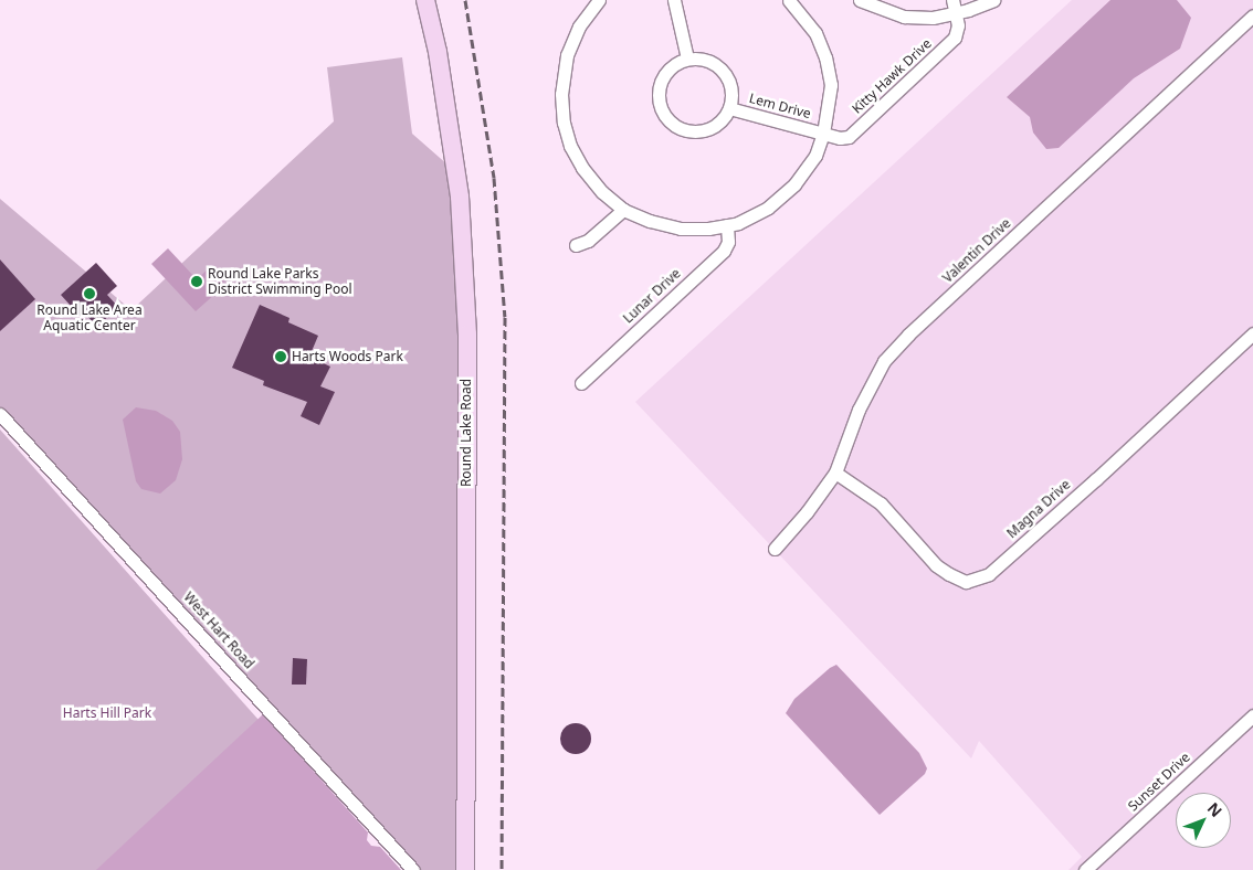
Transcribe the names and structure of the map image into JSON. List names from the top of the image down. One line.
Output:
{"streets":{"main road":["Round Lake Road"],"street":["Kitty Hawk Drive","Lem Drive","Valentin Drive","Lunar Drive","Magna Drive","West Hart Road","Sunset Drive"]},"crossings":[["Kitty Hawk Drive","Lem Drive"],["Valentin Drive","Magna Drive"]],"parks":["Harts Hill Park"],"places":["Round Lake Parks District Swimming Pool","Round Lake Area Aquatic Center","Harts Woods Park"],"north":"top right"}
